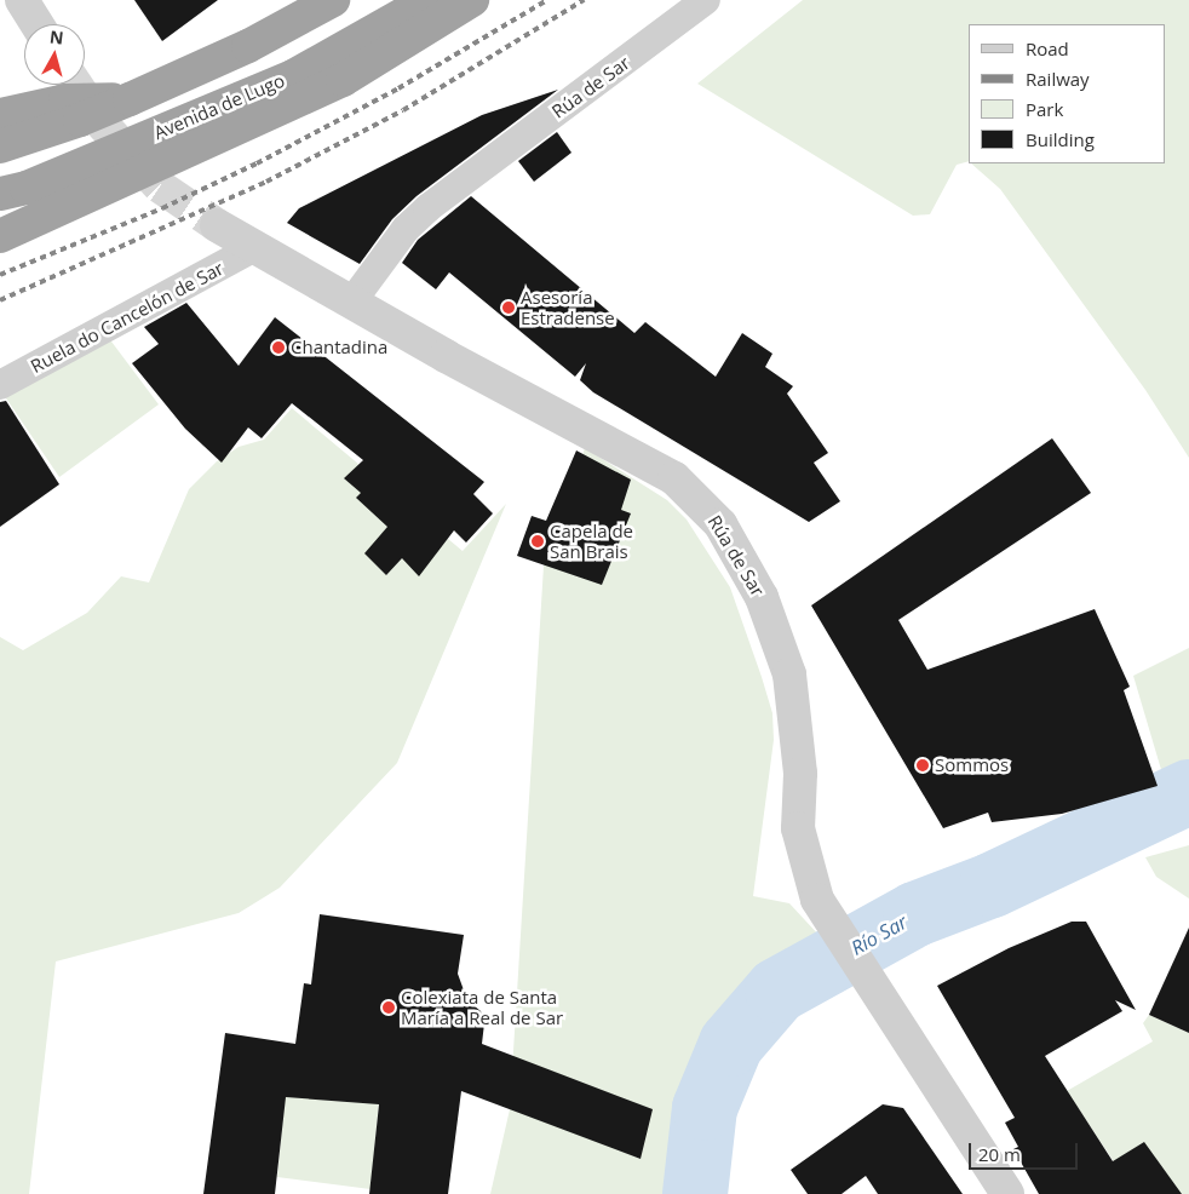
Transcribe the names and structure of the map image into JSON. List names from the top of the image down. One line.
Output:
{"streets":{"highway":["Avenida de Lugo"],"street":["Rúa de Sar","Ruela do Cancelón de Sar"]},"crossings":[["Rúa de Sar","Ruela do Cancelón de Sar"]],"water":["Río Sar"],"places":["Asesoría Estradense","Chantadina","Capela de San Brais","Sommos","Colexiata de Santa María a Real de Sar"],"legend":["Road","Railway","Park","Building"],"scale_bar":"20 m","north":"top"}
